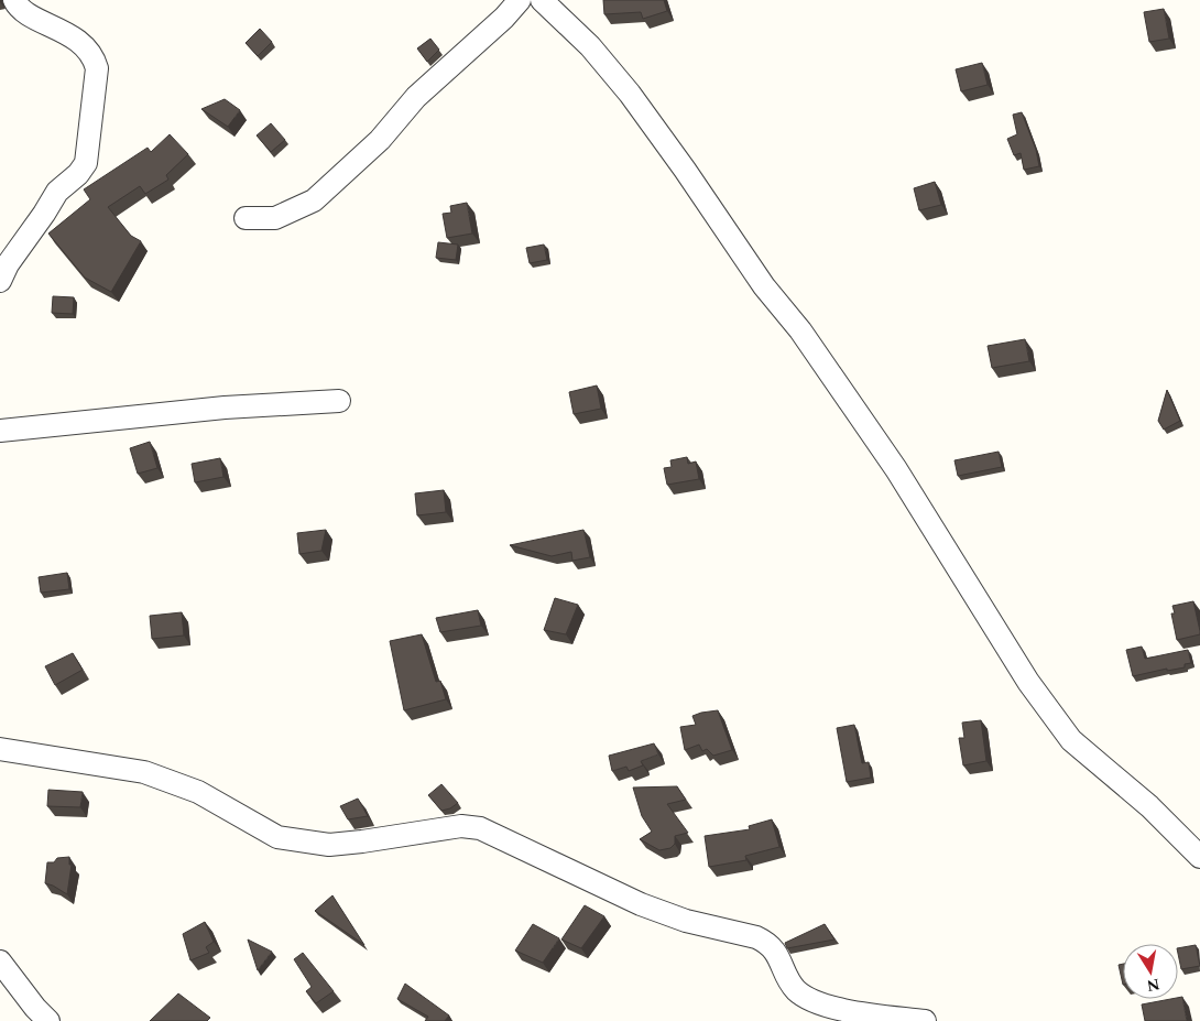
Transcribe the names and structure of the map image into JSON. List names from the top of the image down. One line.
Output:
{"north":"bottom"}
